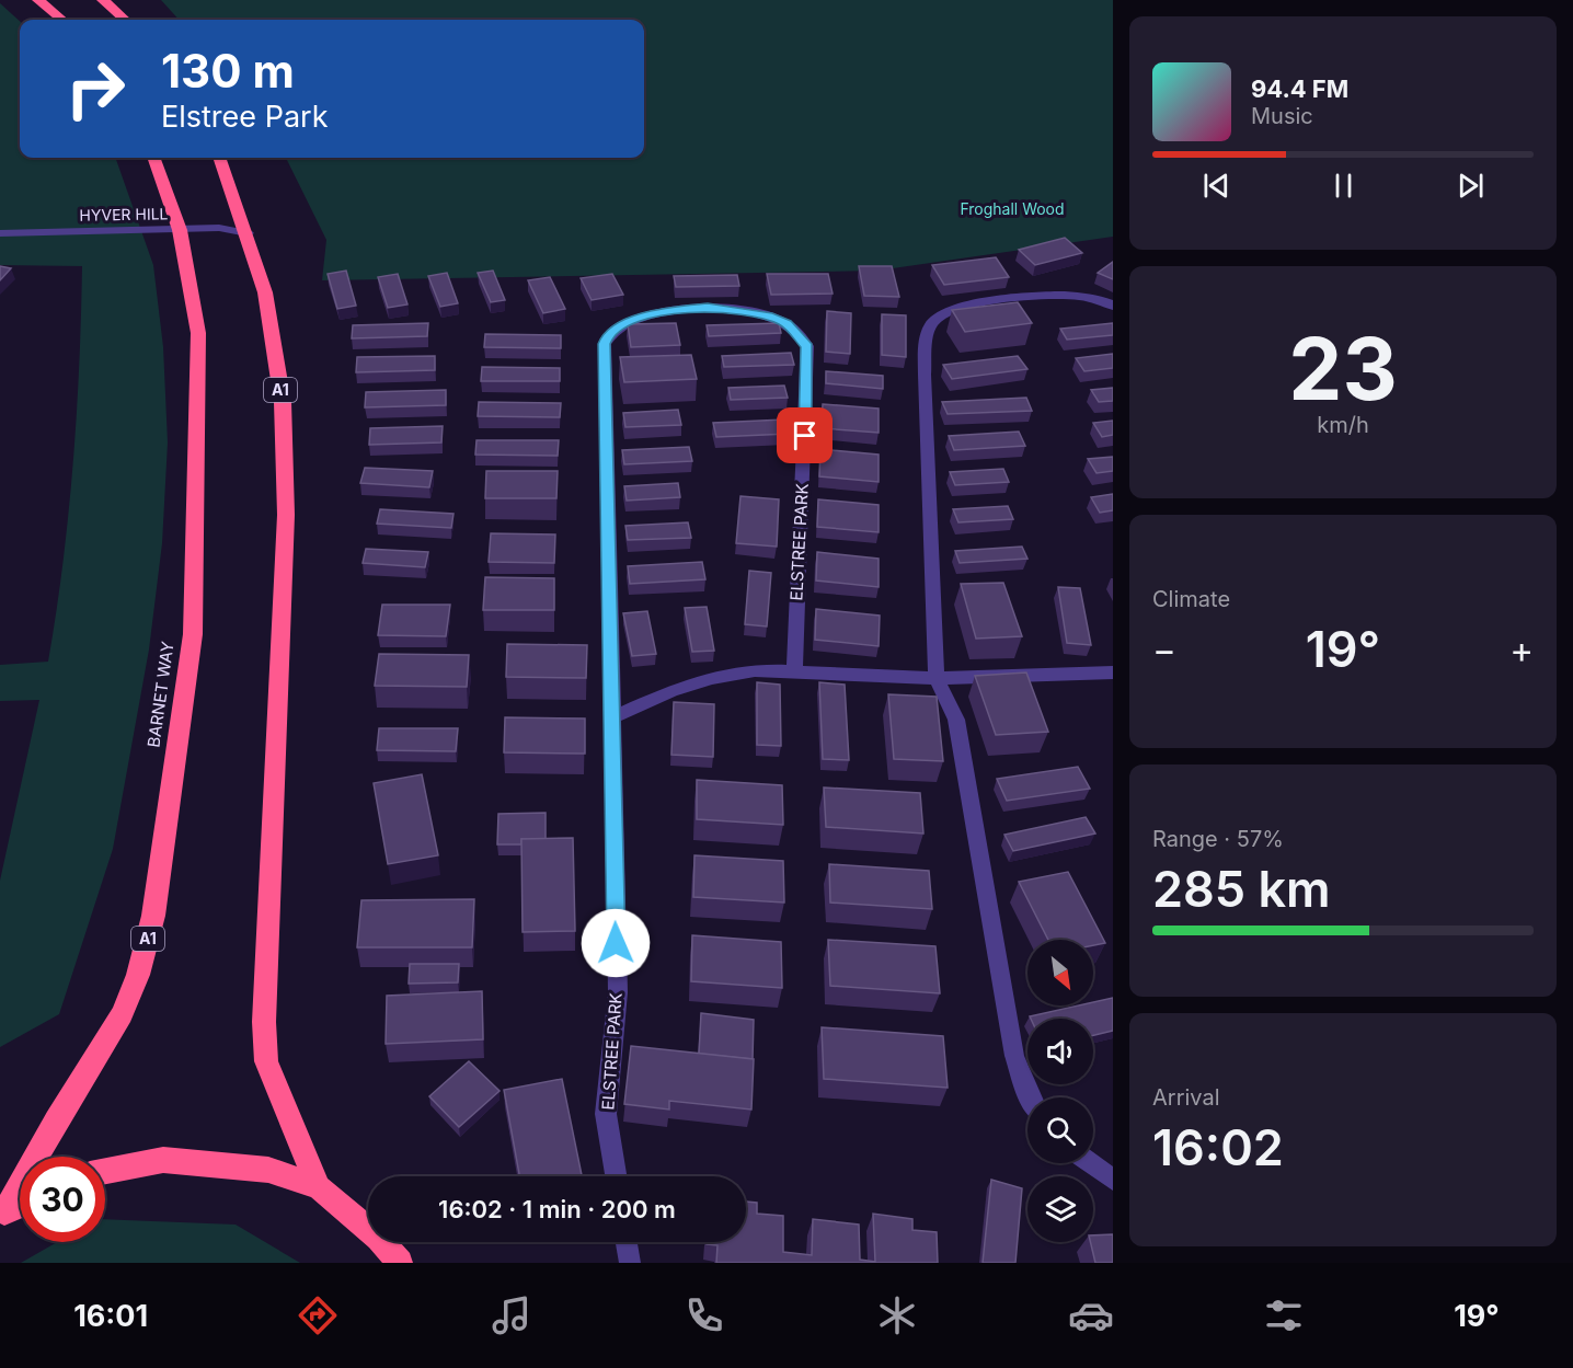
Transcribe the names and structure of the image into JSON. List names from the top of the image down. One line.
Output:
{"streets":{"highway":["A1","BARNET WAY"],"street":["HYVER HILL","ELSTREE PARK"]},"crossings":[["HYVER HILL","A1"],["HYVER HILL","BARNET WAY"]],"parks":["Froghall Wood"],"north":"bottom right","page":{"turn":["130 m","Elstree Park"],"song":["94.4 FM","Music"],"tile":[["23","km/h"],"Climate",["Range · 57%","285 km"],["Arrival","16:02"]],"heat":["−","19°","+"],"limit":"30","trip":"16:02 · 1 min · 200 m","tabs":["16:01","19°"]}}
